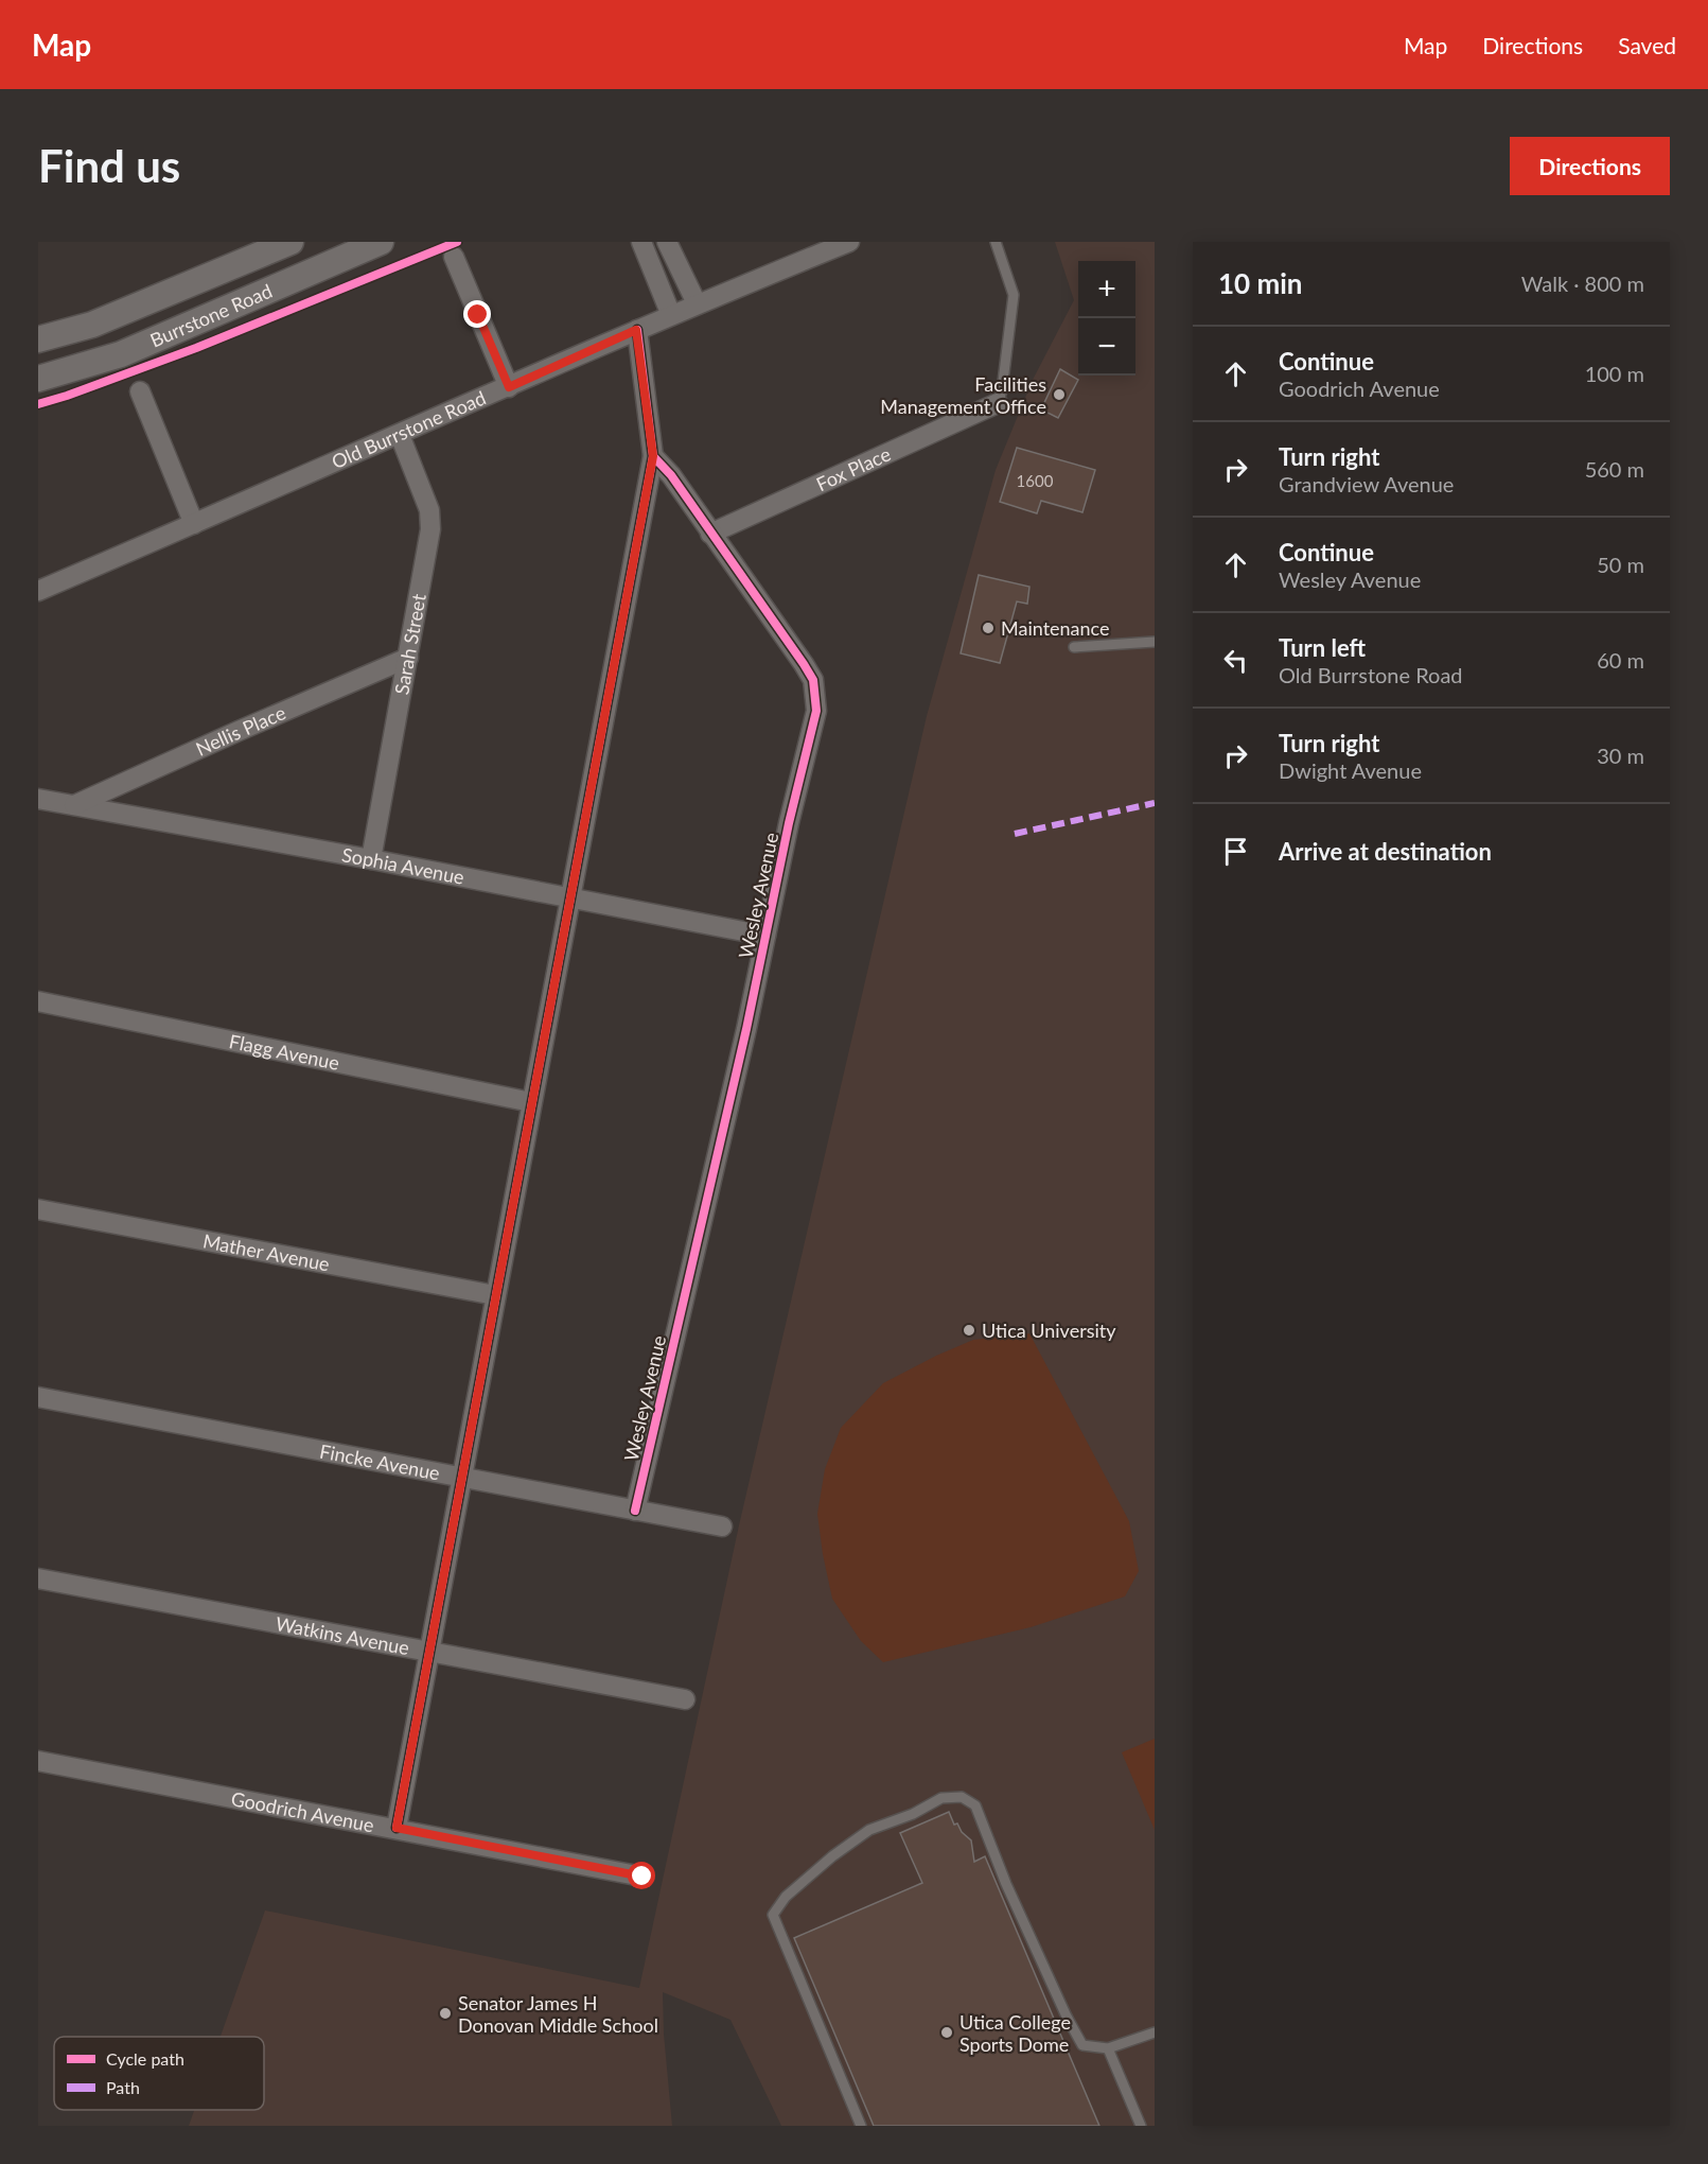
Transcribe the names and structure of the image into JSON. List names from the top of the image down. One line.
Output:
{"streets":{"street":["Burrstone Road","Old Burrstone Road","Fox Place","Sarah Street","Nellis Place","Sophia Avenue","Wesley Avenue","Flagg Avenue","Mather Avenue","Fincke Avenue","Watkins Avenue","Goodrich Avenue"]},"crossings":[["Old Burrstone Road","Sarah Street"],["Fox Place","Wesley Avenue"],["Sarah Street","Nellis Place"],["Sarah Street","Sophia Avenue"],["Nellis Place","Sophia Avenue"],["Sophia Avenue","Wesley Avenue"],["Wesley Avenue","Fincke Avenue"]],"places":["Facilities Management Office","Maintenance","Utica University","Senator James H Donovan Middle School","Utica College Sports Dome"],"house_numbers":["1600"],"legend":["Cycle path","Path"],"page":{"header":"Map","nav":["Map","Directions","Saved"],"buttons":"Directions","title":"Find us","heading":["10 min","Walk · 800 m"],"map_buttons":["+","−"],"list":[["Continue","Goodrich Avenue","100 m"],["Turn right","Grandview Avenue","560 m"],["Continue","Wesley Avenue","50 m"],["Turn left","Old Burrstone Road","60 m"],["Turn right","Dwight Avenue","30 m"],"Arrive at destination"]}}
